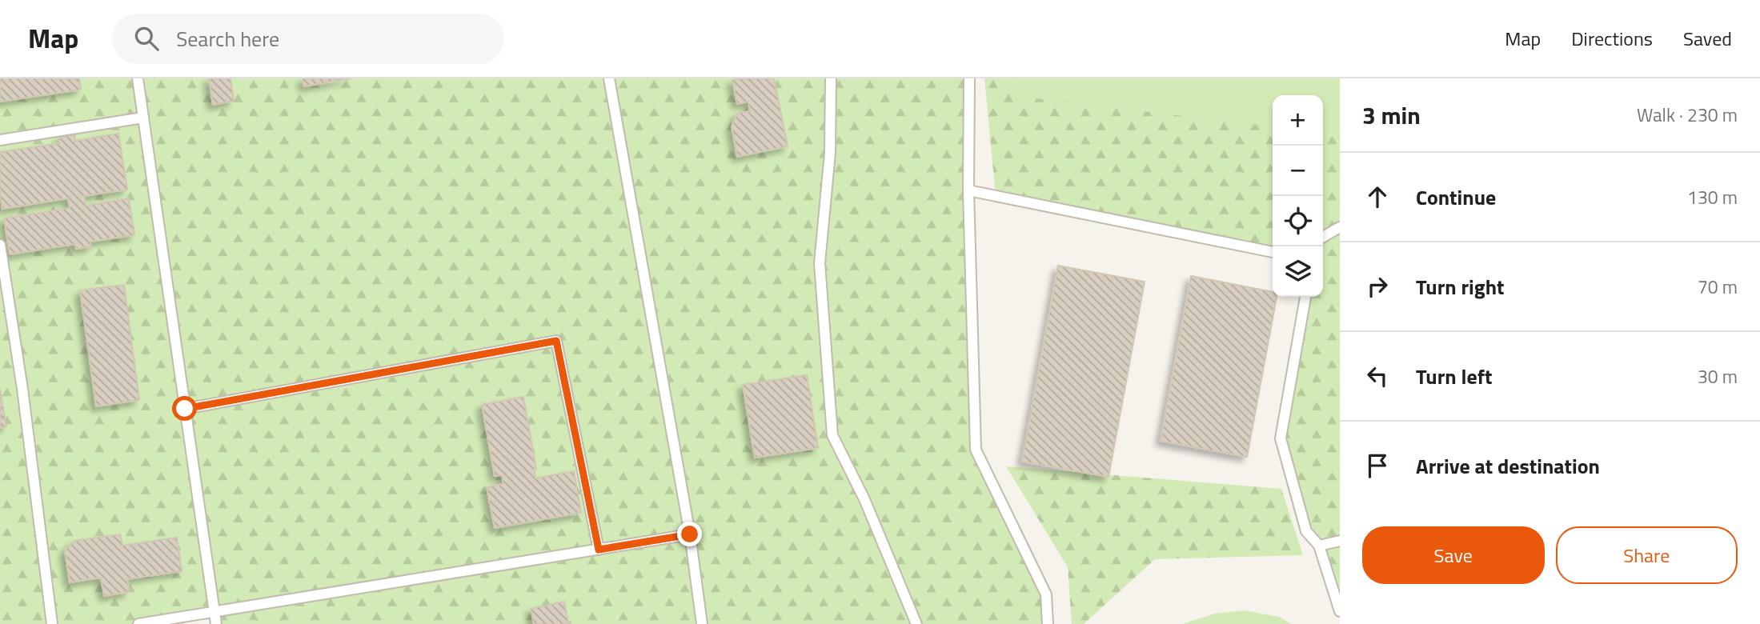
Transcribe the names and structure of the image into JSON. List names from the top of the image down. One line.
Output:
{"page":{"header":"Map","search":"Search here","nav":["Map","Directions","Saved"],"heading":["3 min","Walk · 230 m"],"map_buttons":["+","−"],"list":[["Continue","130 m"],["Turn right","70 m"],["Turn left","30 m"],"Arrive at destination"],"buttons":["Save","Share"]}}
